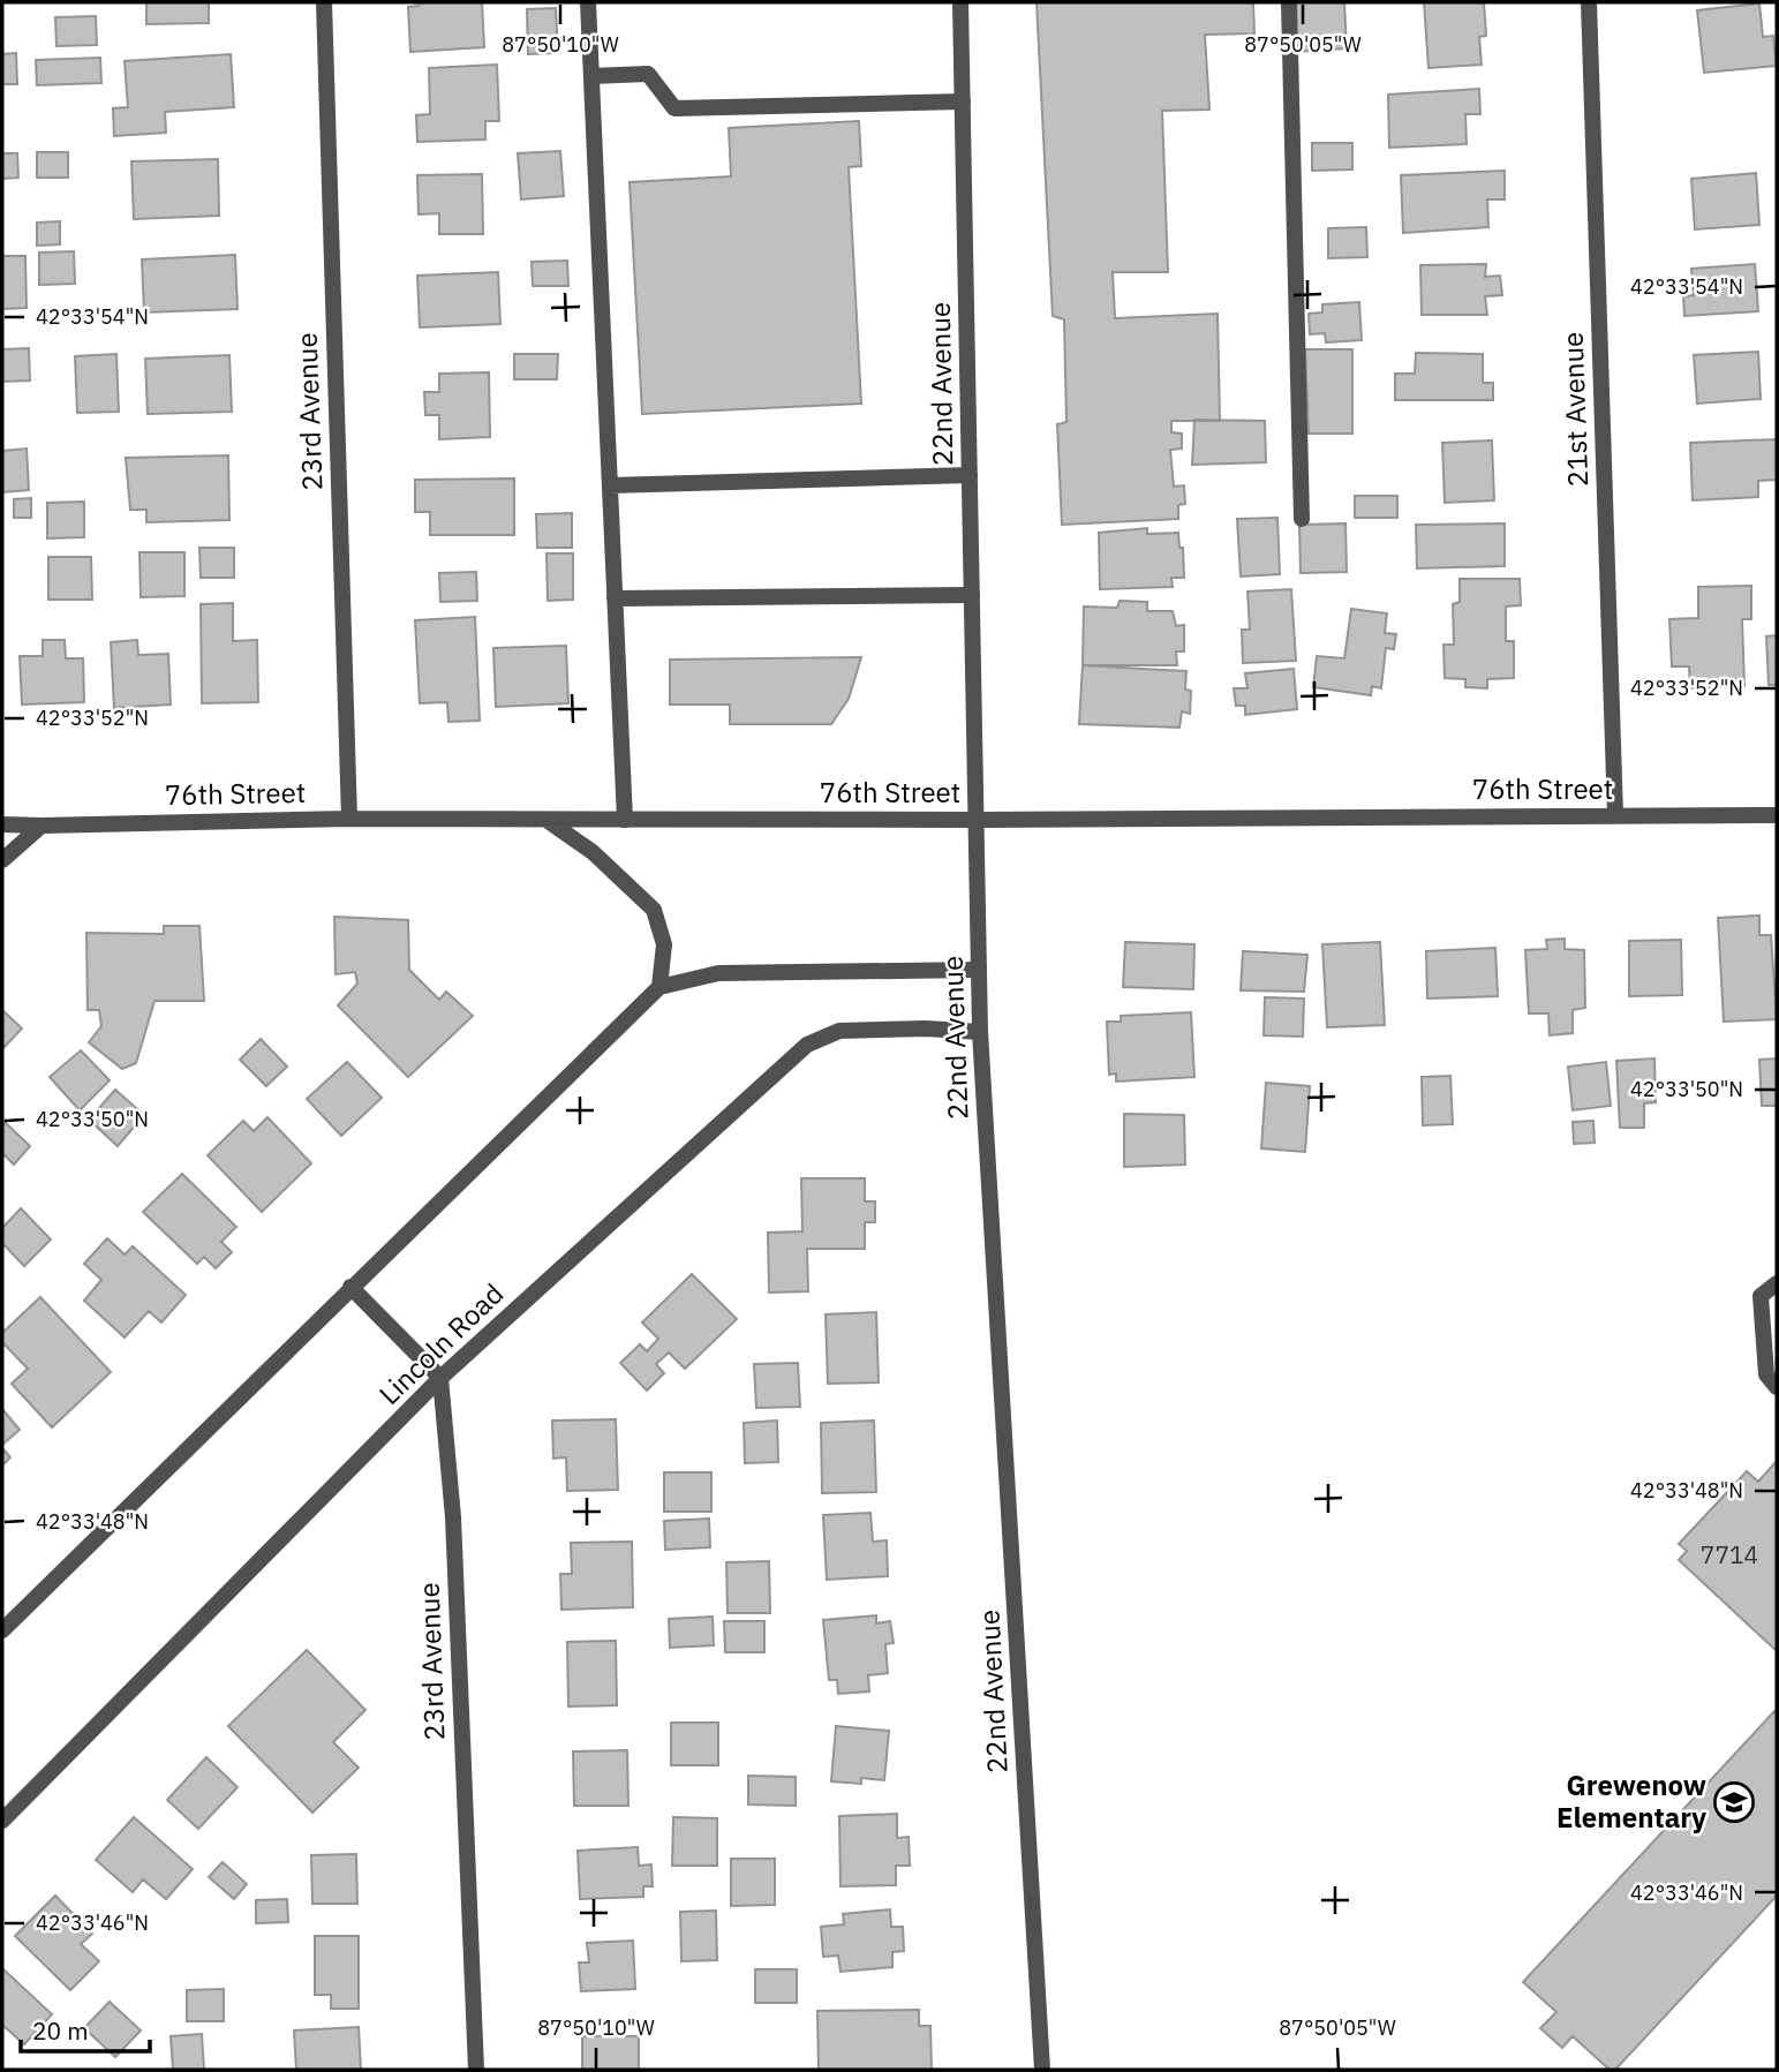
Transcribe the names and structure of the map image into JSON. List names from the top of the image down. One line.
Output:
{"streets":{"street":["22nd Avenue","21st Avenue","23rd Avenue","76th Street","Lincoln Road"]},"crossings":[["22nd Avenue","76th Street"],["22nd Avenue","Lincoln Road"],["21st Avenue","76th Street"],["23rd Avenue","76th Street"],["23rd Avenue","Lincoln Road"]],"places":{"school or university":["Grewenow Elementary"]},"house_numbers":["7714"],"scale_bar":"20 m","coordinates":["87°50'10\"W","87°50'05\"W","42°33'54\"N","42°33'52\"N","42°33'50\"N","42°33'48\"N","42°33'46\"N"]}
